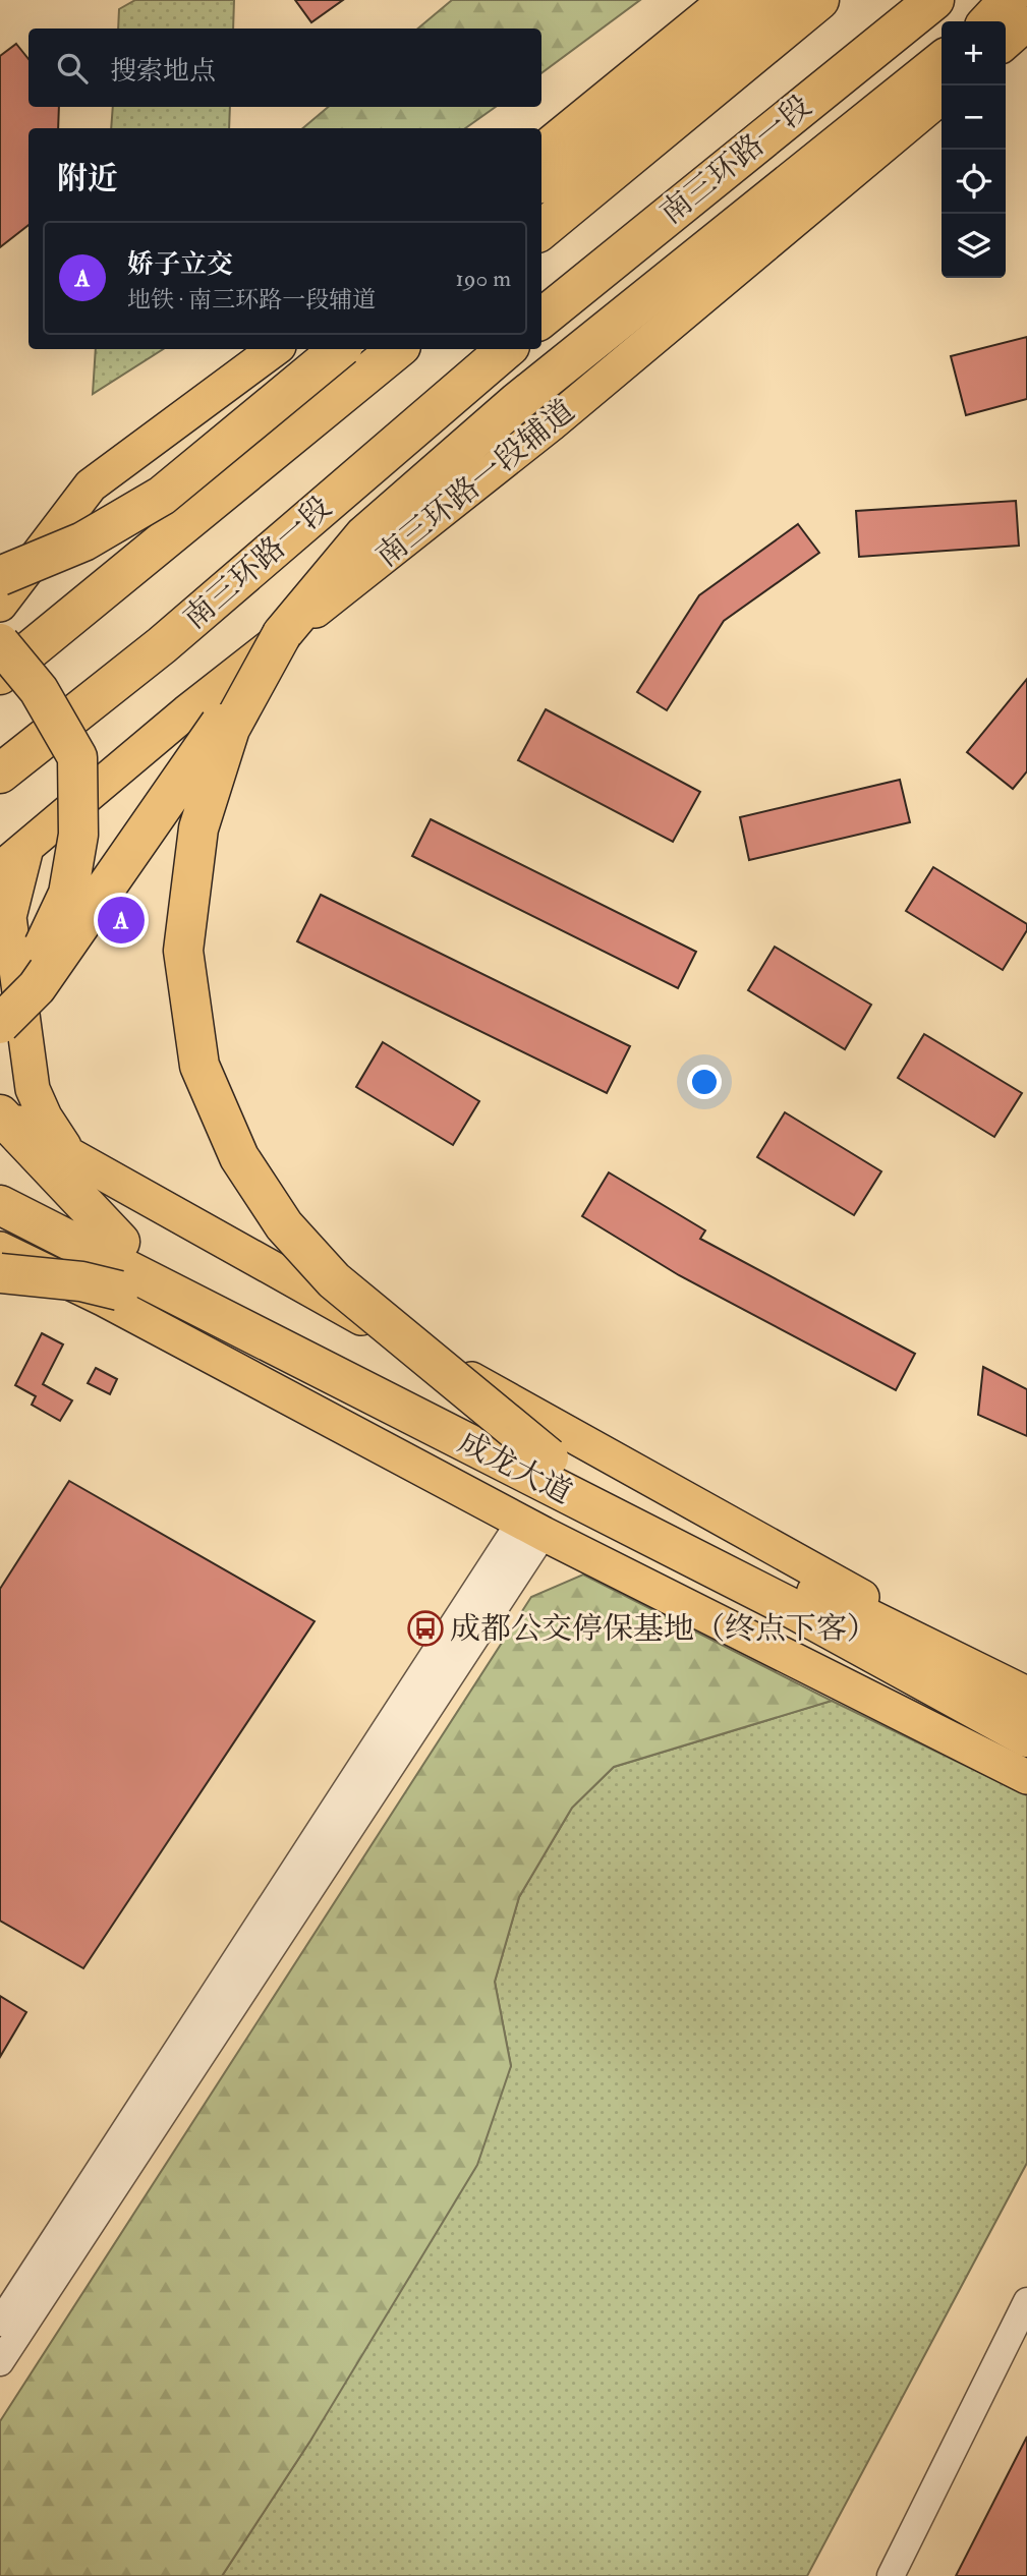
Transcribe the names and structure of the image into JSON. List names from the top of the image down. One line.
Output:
{"streets":{"highway":["南三环路一段","成龙大道"],"main road":["南三环路一段辅道"]},"places":{"bus stop":["成都公交停保基地（终点下客）"]},"page":{"map_buttons":["+","−"],"search":"搜索地点","heading":"附近","list":[{"mark":"A","name":"娇子立交","note":"地铁 · 南三环路一段辅道","value":"190 m"}],"pins":"A"}}
